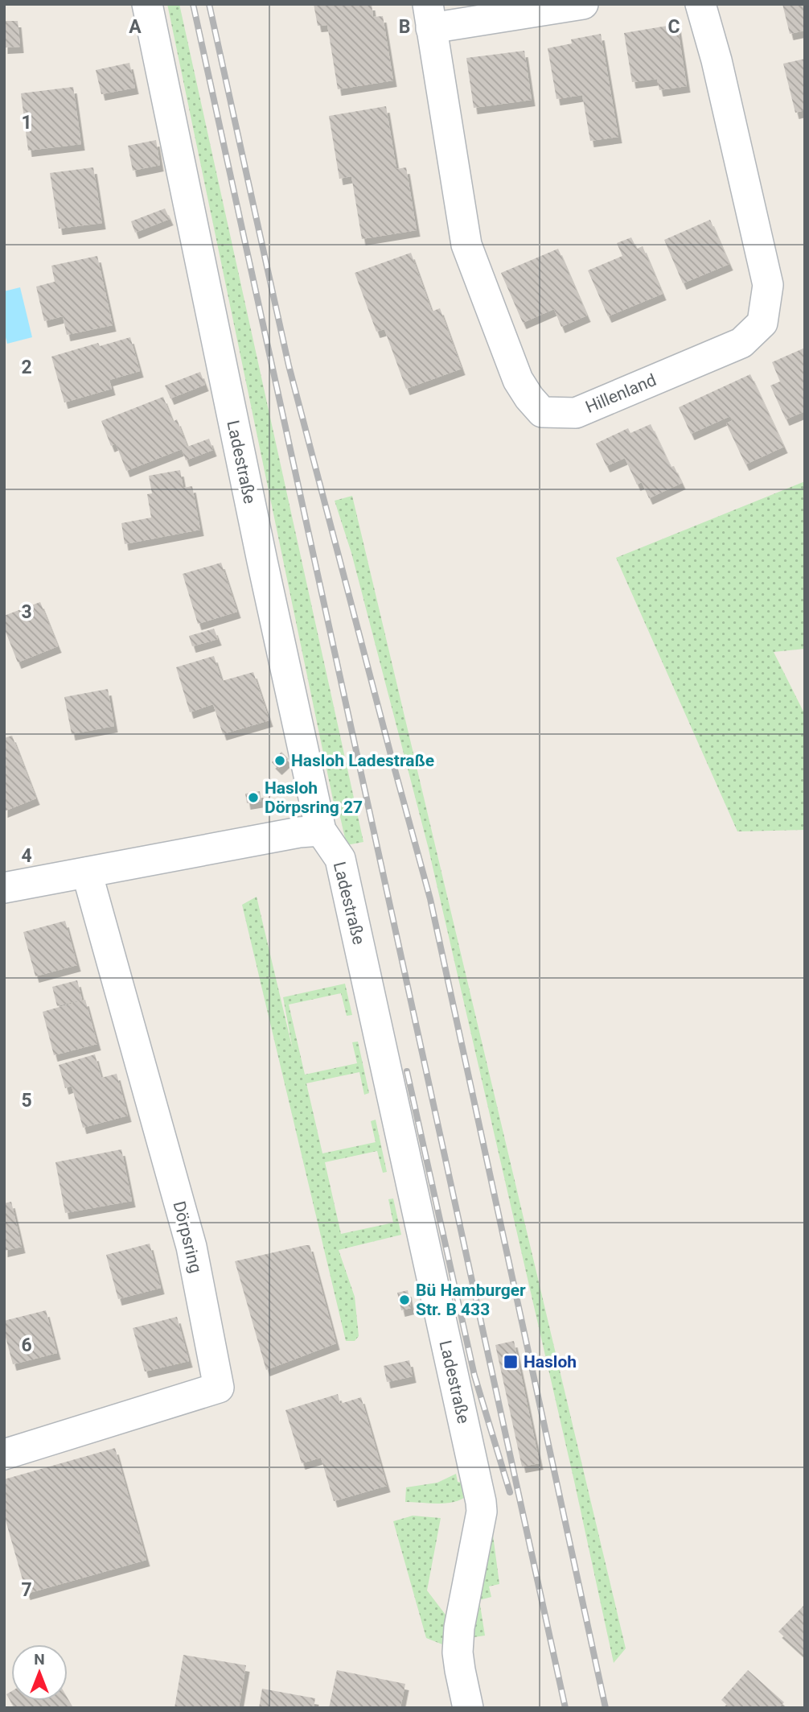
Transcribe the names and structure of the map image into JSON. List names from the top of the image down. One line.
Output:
{"streets":{"street":["Hillenland","Ladestraße","Dörpsring"]},"places":{"other":["Hasloh Ladestraße","Hasloh Dörpsring 27","Bü Hamburger Str. B 433"],"transit":["Hasloh"]},"north":"top","grid":{"columns":["A","B","C"],"rows":["1","2","3","4","5","6","7"]}}
